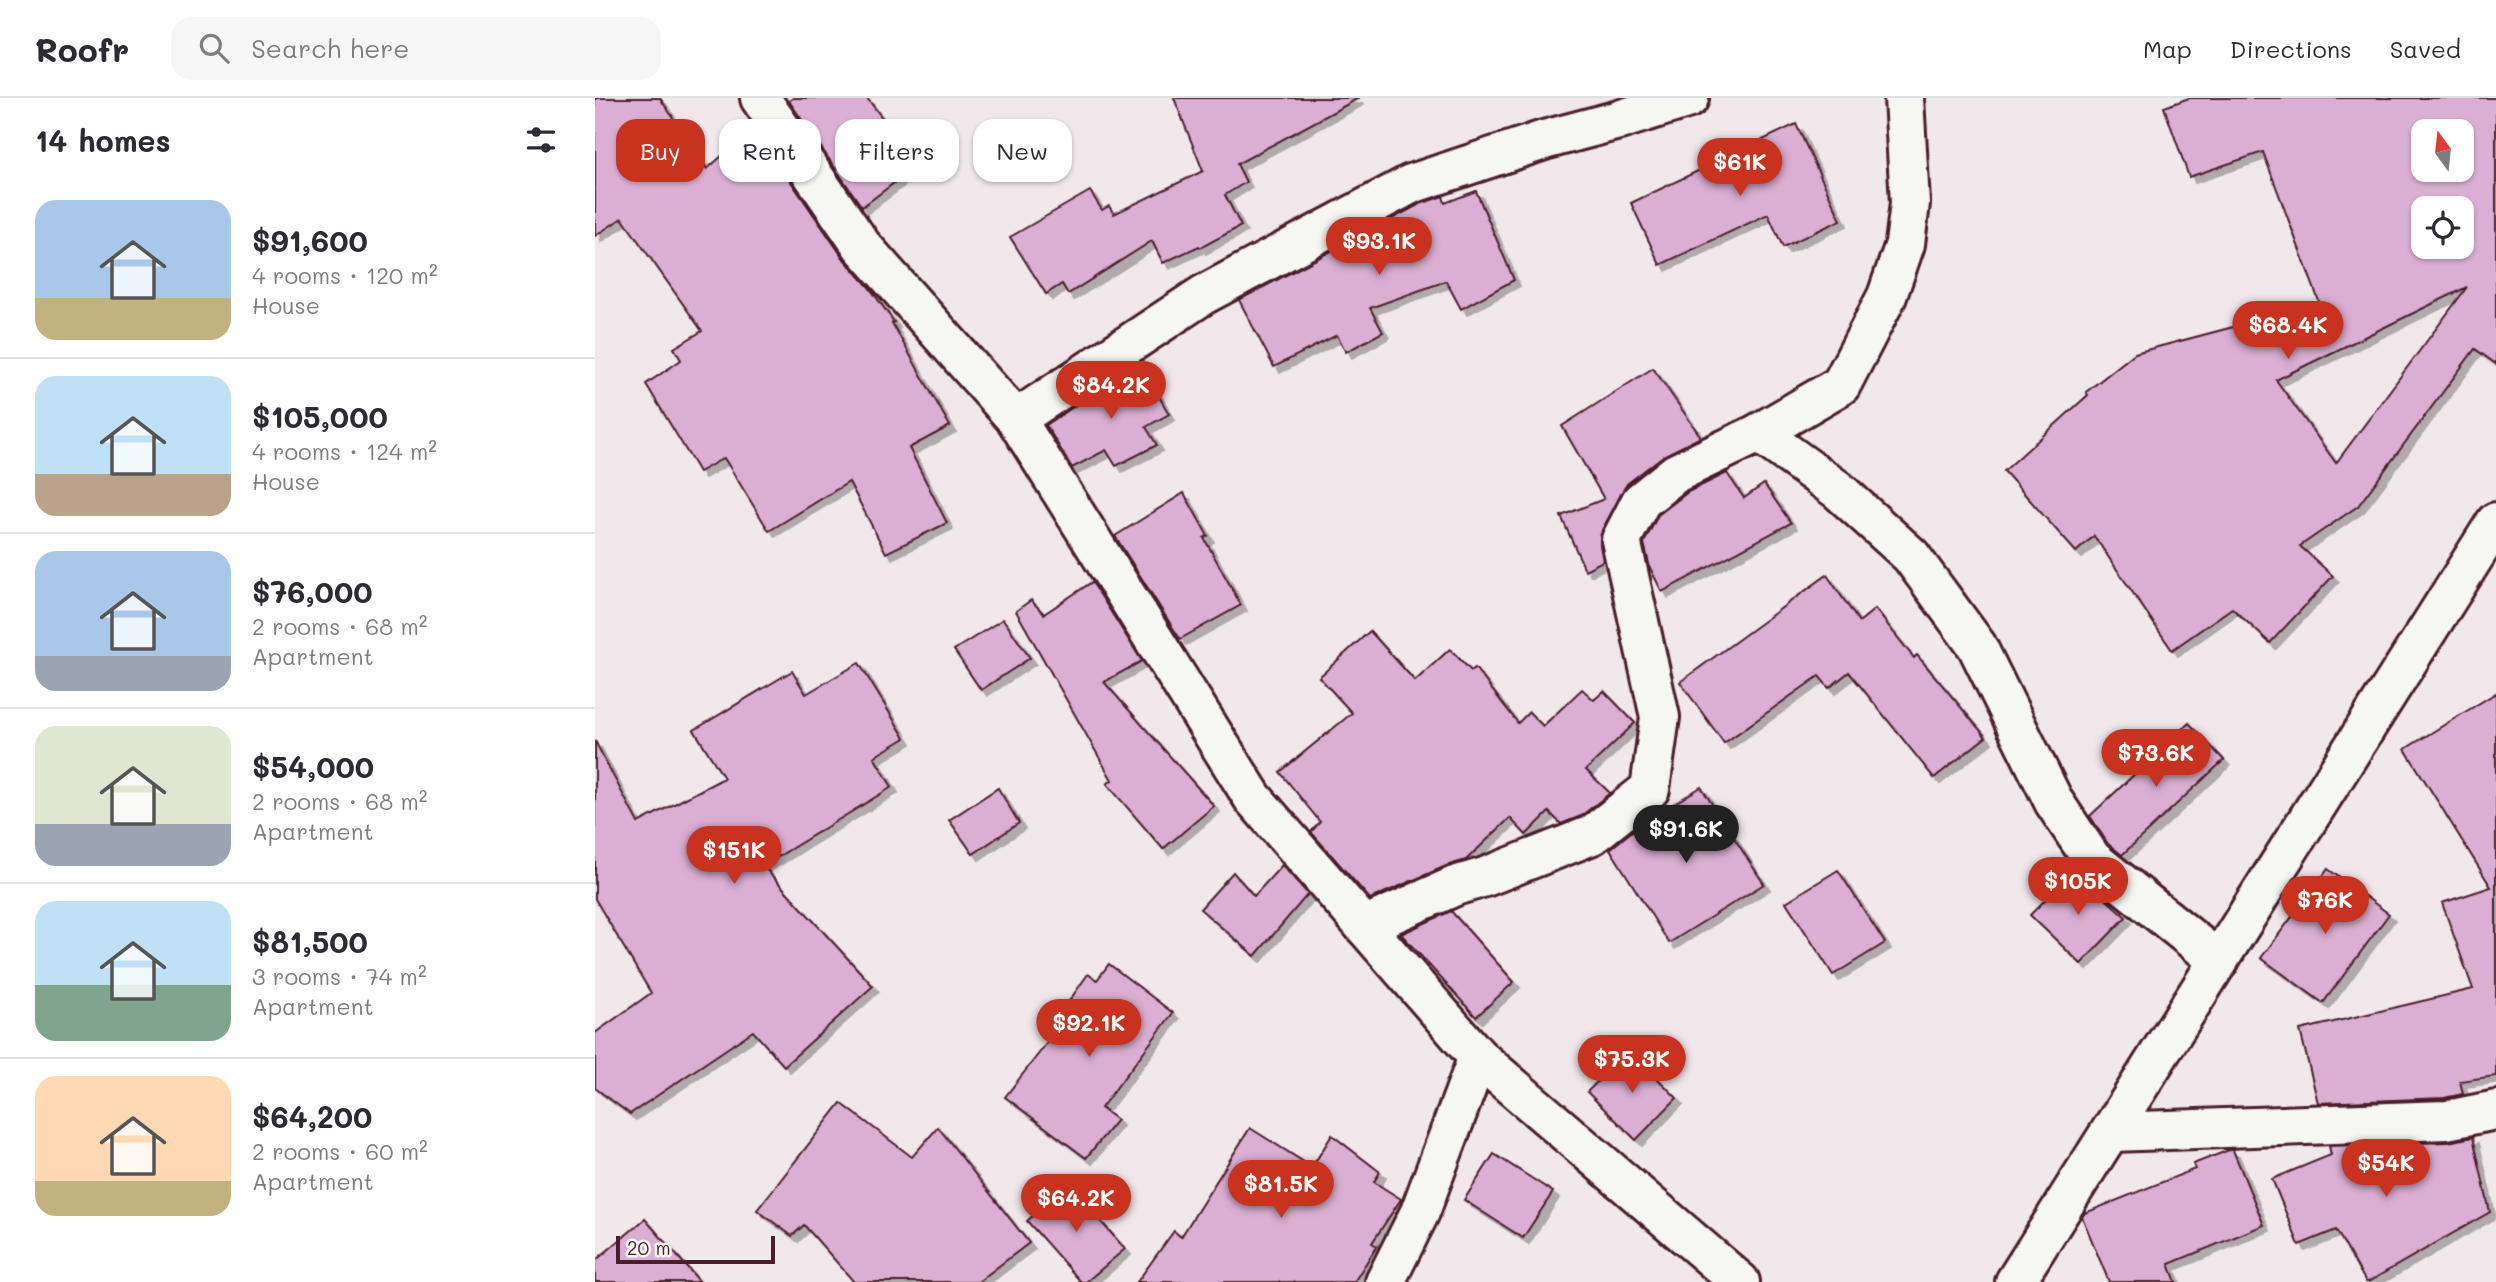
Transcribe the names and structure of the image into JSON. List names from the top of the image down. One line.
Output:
{"scale_bar":"20 m","north":"top","page":{"header":"Roofr","search":"Search here","nav":["Map","Directions","Saved"],"heading":"14 homes","chip":["Buy","Rent","Filters","New"],"price":["$61K","$93.1K","$68.4K","$84.2K","$73.6K","$91.6K","$151K","$105K","$76K","$92.1K","$75.3K","$54K","$81.5K","$64.2K"],"list":[{"name":"$91,600","note":"4 rooms · 120 m² · House"},{"name":"$105,000","note":"4 rooms · 124 m² · House"},{"name":"$76,000","note":"2 rooms · 68 m² · Apartment"},{"name":"$54,000","note":"2 rooms · 68 m² · Apartment"},{"name":"$81,500","note":"3 rooms · 74 m² · Apartment"},{"name":"$64,200","note":"2 rooms · 60 m² · Apartment"}],"scale":"20 m"}}
